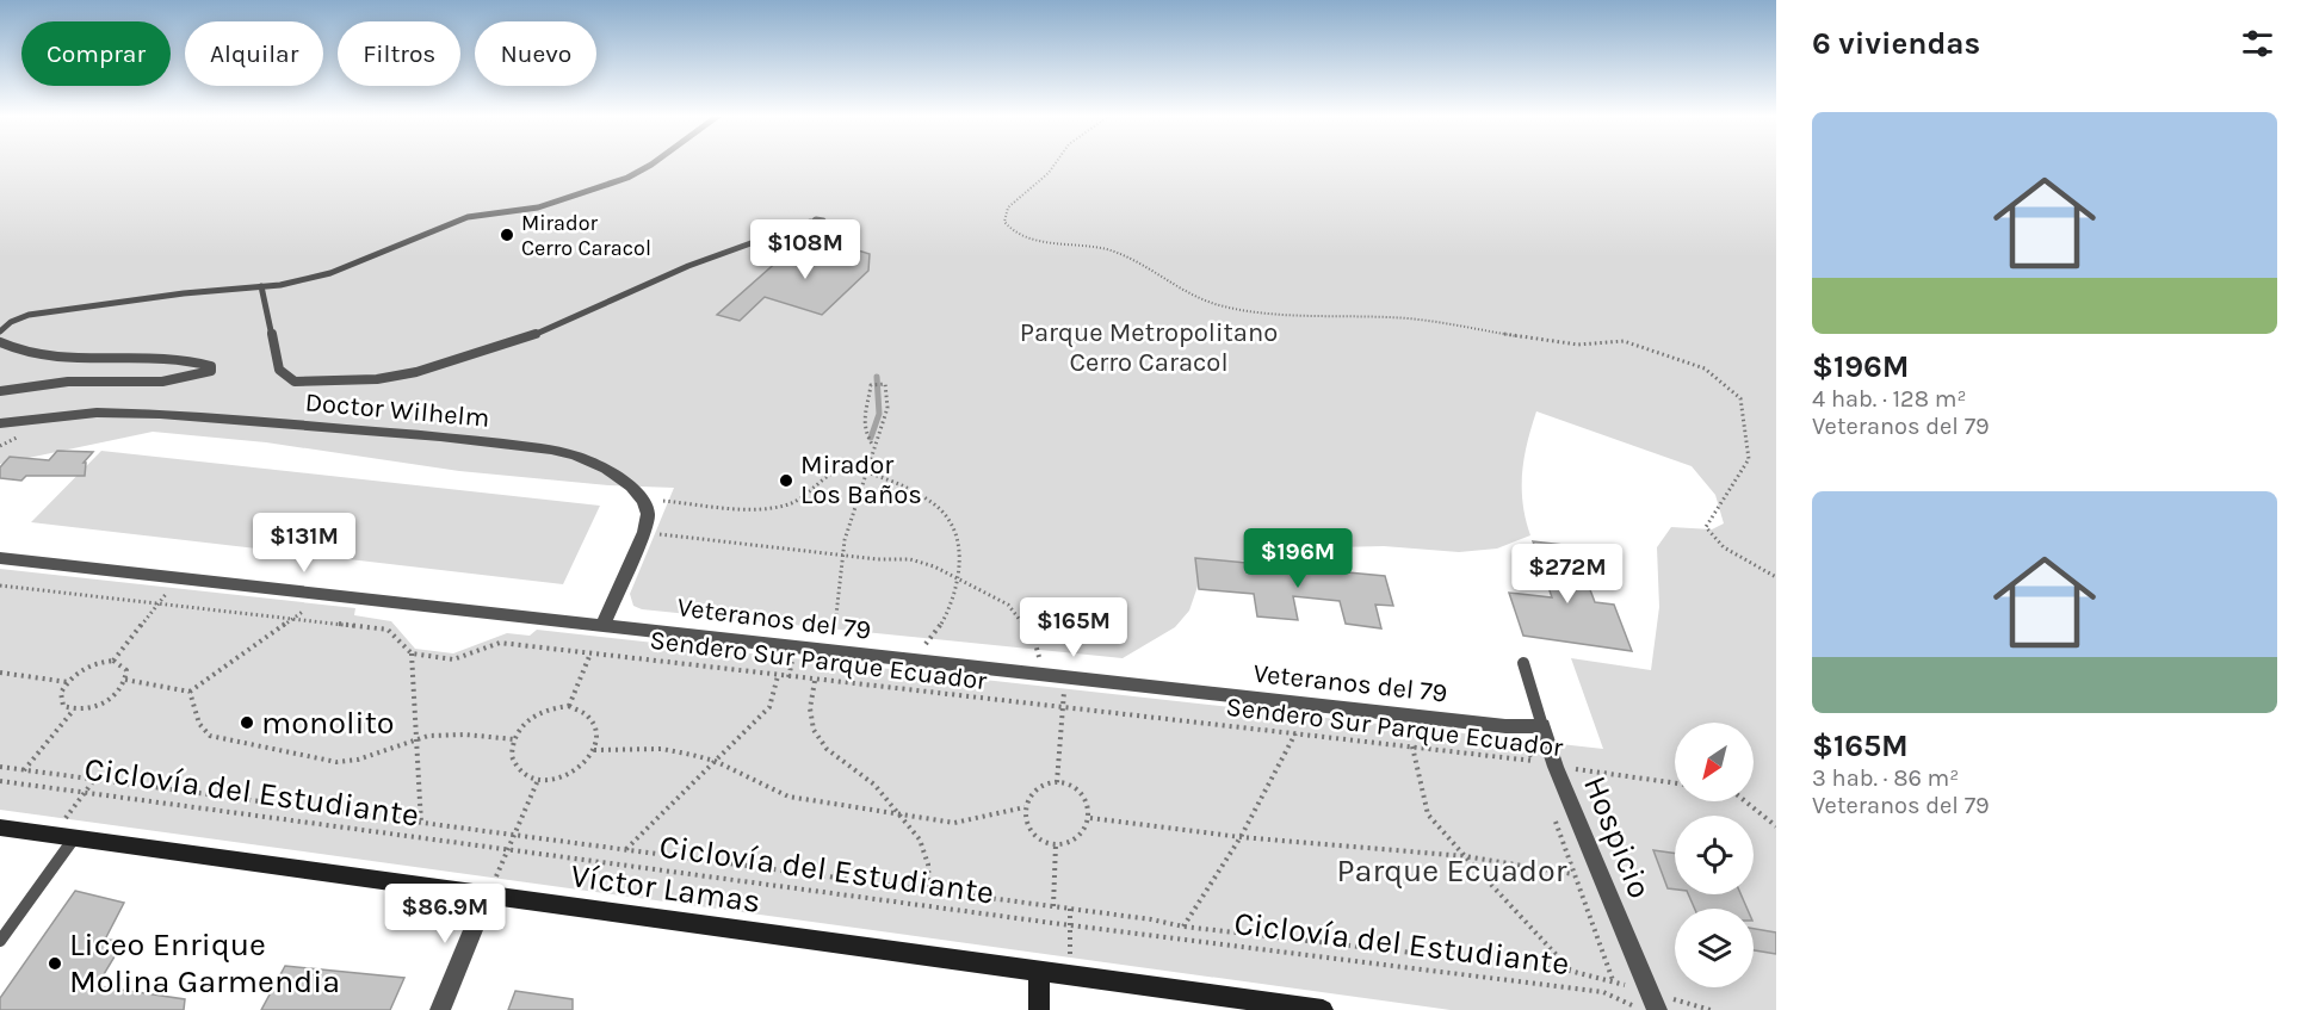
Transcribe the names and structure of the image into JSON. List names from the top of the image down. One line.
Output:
{"streets":{"main road":["Víctor Lamas"],"street":["Doctor Wilhelm","Veteranos del 79","Hospicio"],"path":["Sendero Sur Parque Ecuador","Ciclovía del Estudiante"]},"crossings":[["Veteranos del 79","Hospicio"],["Sendero Sur Parque Ecuador","Hospicio"]],"parks":["Parque Metropolitano Cerro Caracol","Parque Ecuador"],"places":["Mirador Cerro Caracol","Mirador Los Baños","monolito","Liceo Enrique Molina Garmendia"],"north":"bottom left","page":{"heading":"6 viviendas","chip":["Comprar","Alquilar","Filtros","Nuevo"],"list":[{"name":"$196M","note":"4 hab. · 128 m² · Veteranos del 79"},{"name":"$165M","note":"3 hab. · 86 m² · Veteranos del 79"}],"price":["$108M","$131M","$196M","$272M","$165M","$86.9M"]}}
